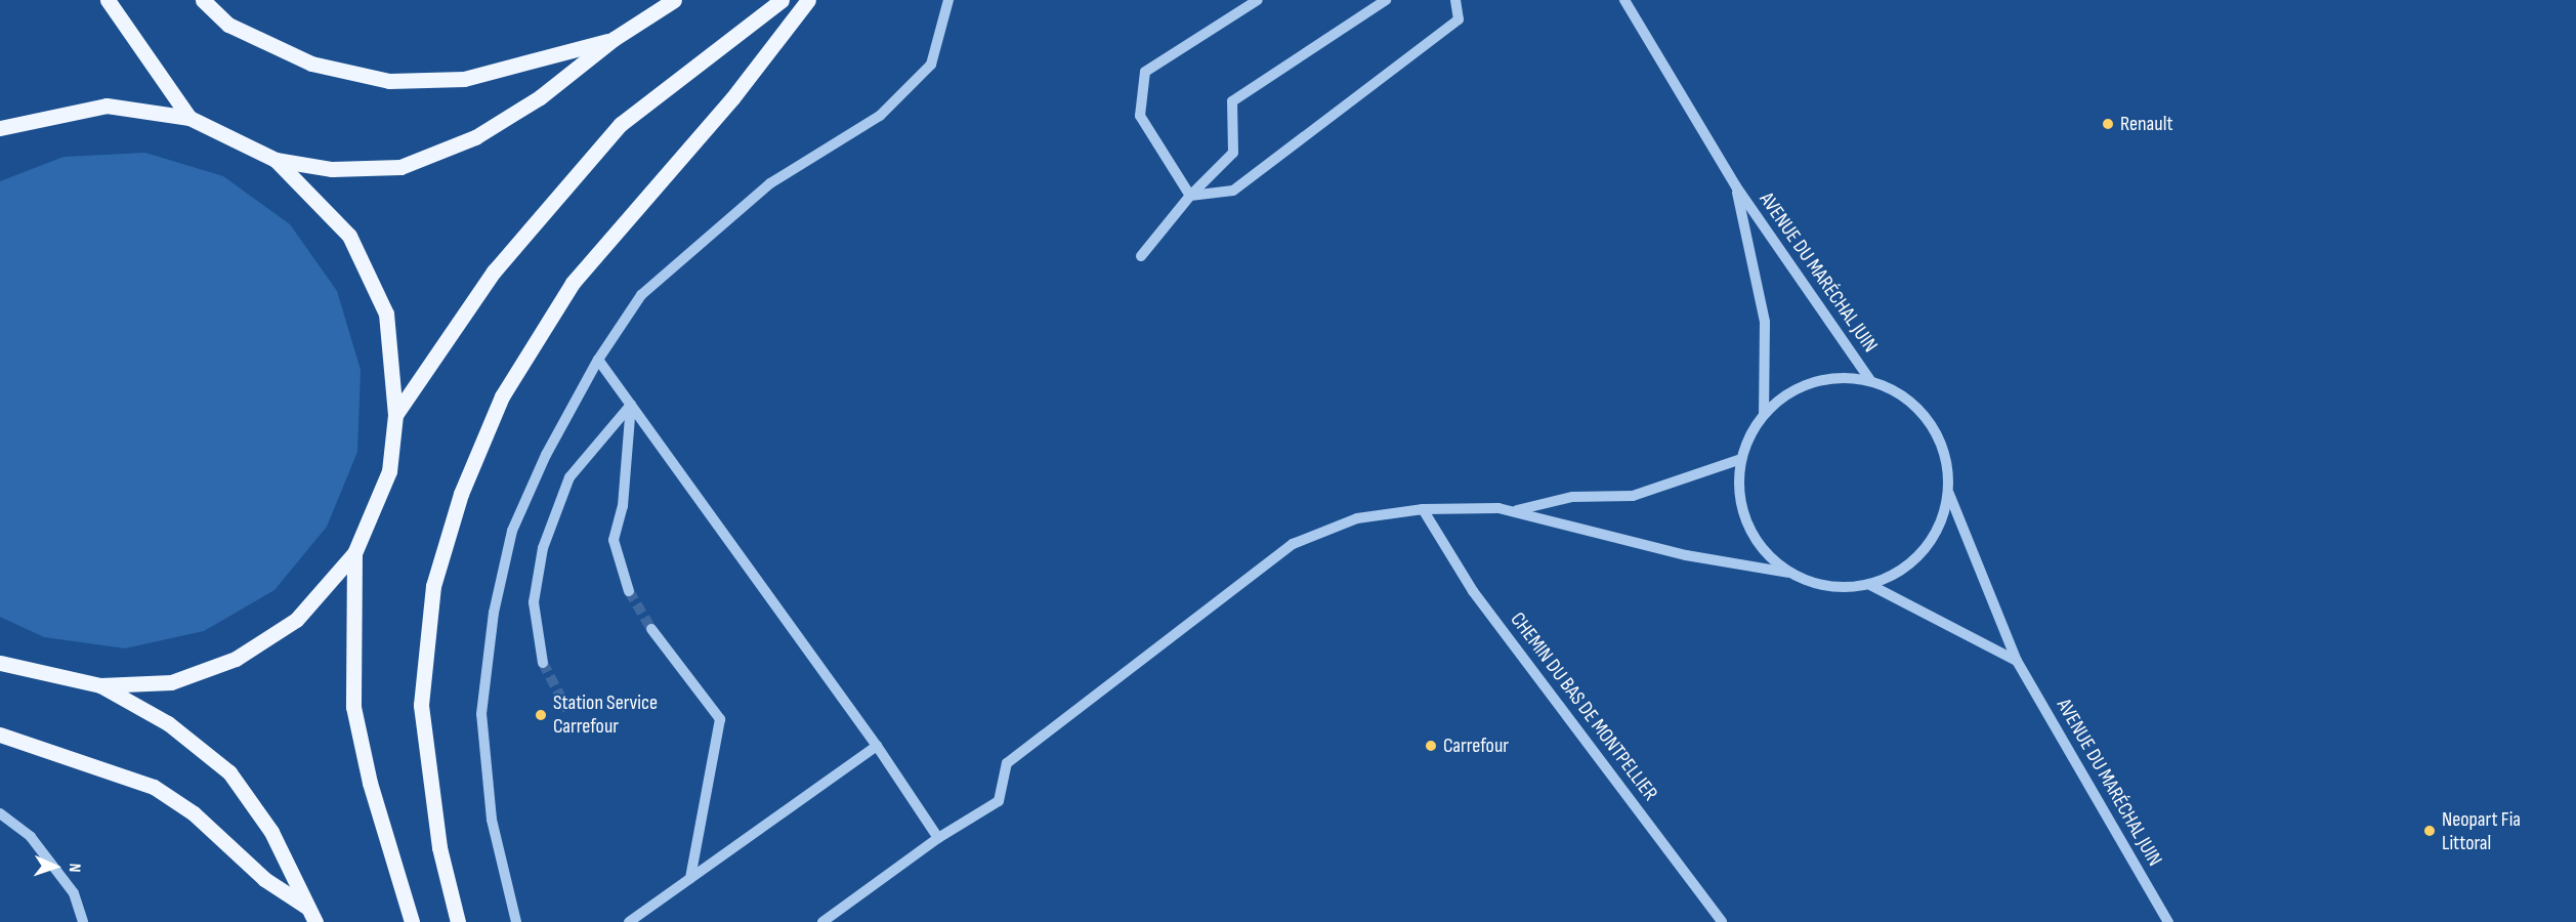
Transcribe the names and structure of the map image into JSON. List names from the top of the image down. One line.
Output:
{"streets":{"street":["AVENUE DU MARÉCHAL JUIN","CHEMIN DU BAS DE MONTPELLIER"]},"places":["Renault","Station Service Carrefour","Carrefour","Neopart Fia Littoral"],"north":"right"}
